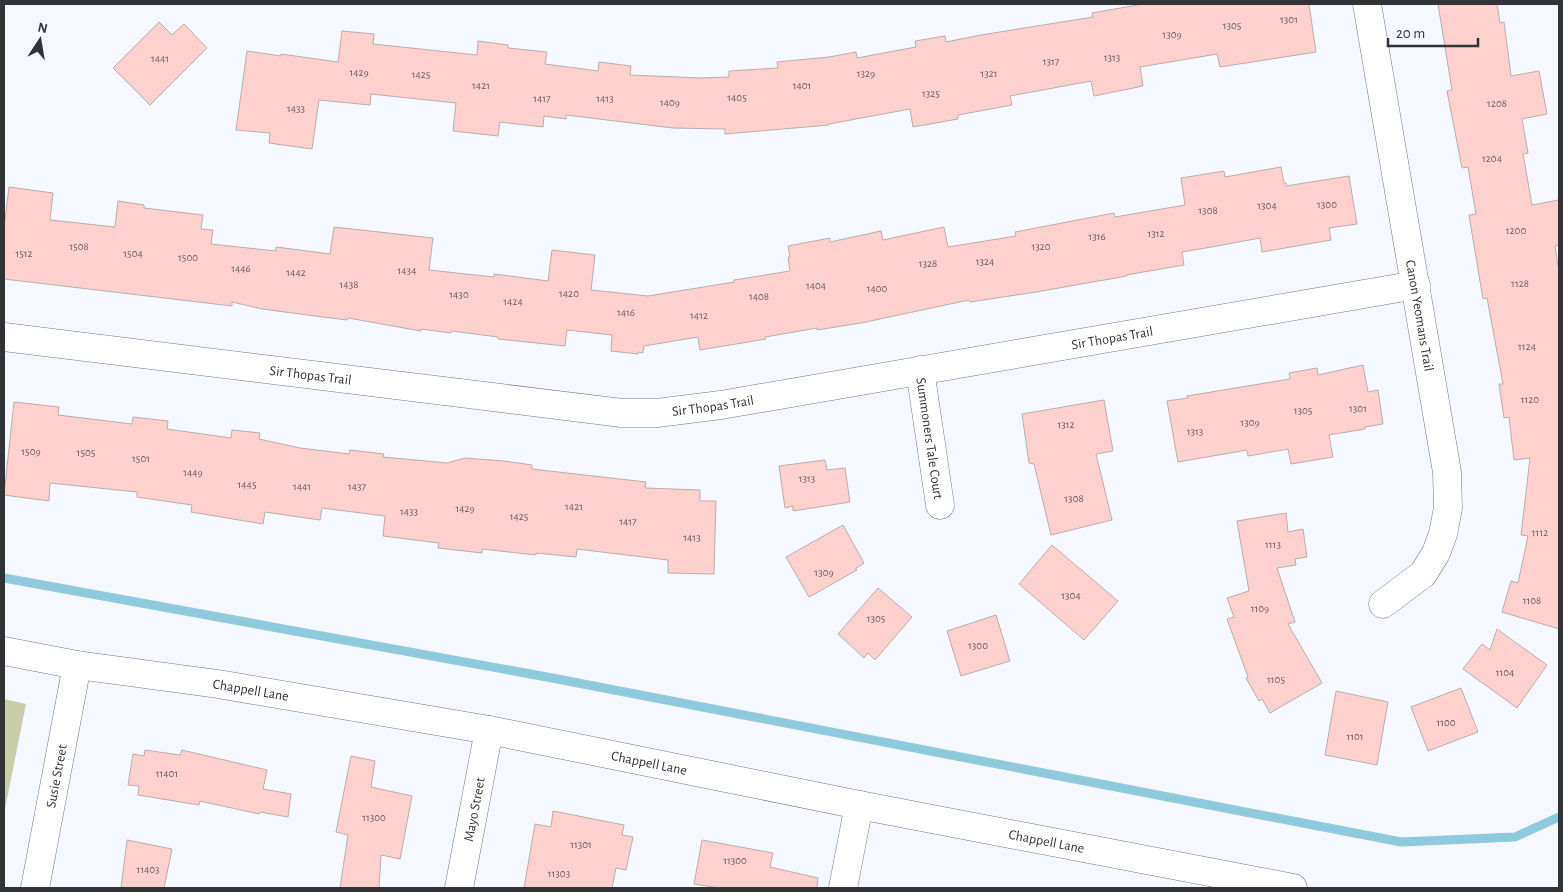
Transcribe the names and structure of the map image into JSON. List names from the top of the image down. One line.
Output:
{"streets":{"street":["Canon Yeomans Trail","Sir Thopas Trail","Summoners Tale Court","Chappell Lane","Susie Street","Mayo Street"]},"crossings":[["Canon Yeomans Trail","Sir Thopas Trail"],["Sir Thopas Trail","Summoners Tale Court"],["Chappell Lane","Susie Street"],["Chappell Lane","Mayo Street"]],"house_numbers":["1301","1305","1309","1313","1441","1317","1429","1329","1321","1425","1421","1401","1325","1405","1417","1413","1409","1208","1433","1204","1300","1304","1308","1200","1312","1316","1508","1320","1512","1504","1500","1324","1328","1446","1434","1442","1128","1438","1404","1400","1420","1430","1408","1424","1416","1412","1124","1120","1301","1305","1309","1312","1313","1509","1505","1501","1449","1313","1445","1441","1437","1308","1421","1429","1433","1425","1417","1112","1413","1113","1309","1304","1108","1109","1305","1300","1104","1105","1100","1101","11401","11300","11301","11300","11403","11303"],"scale_bar":"20 m","north":"top"}
